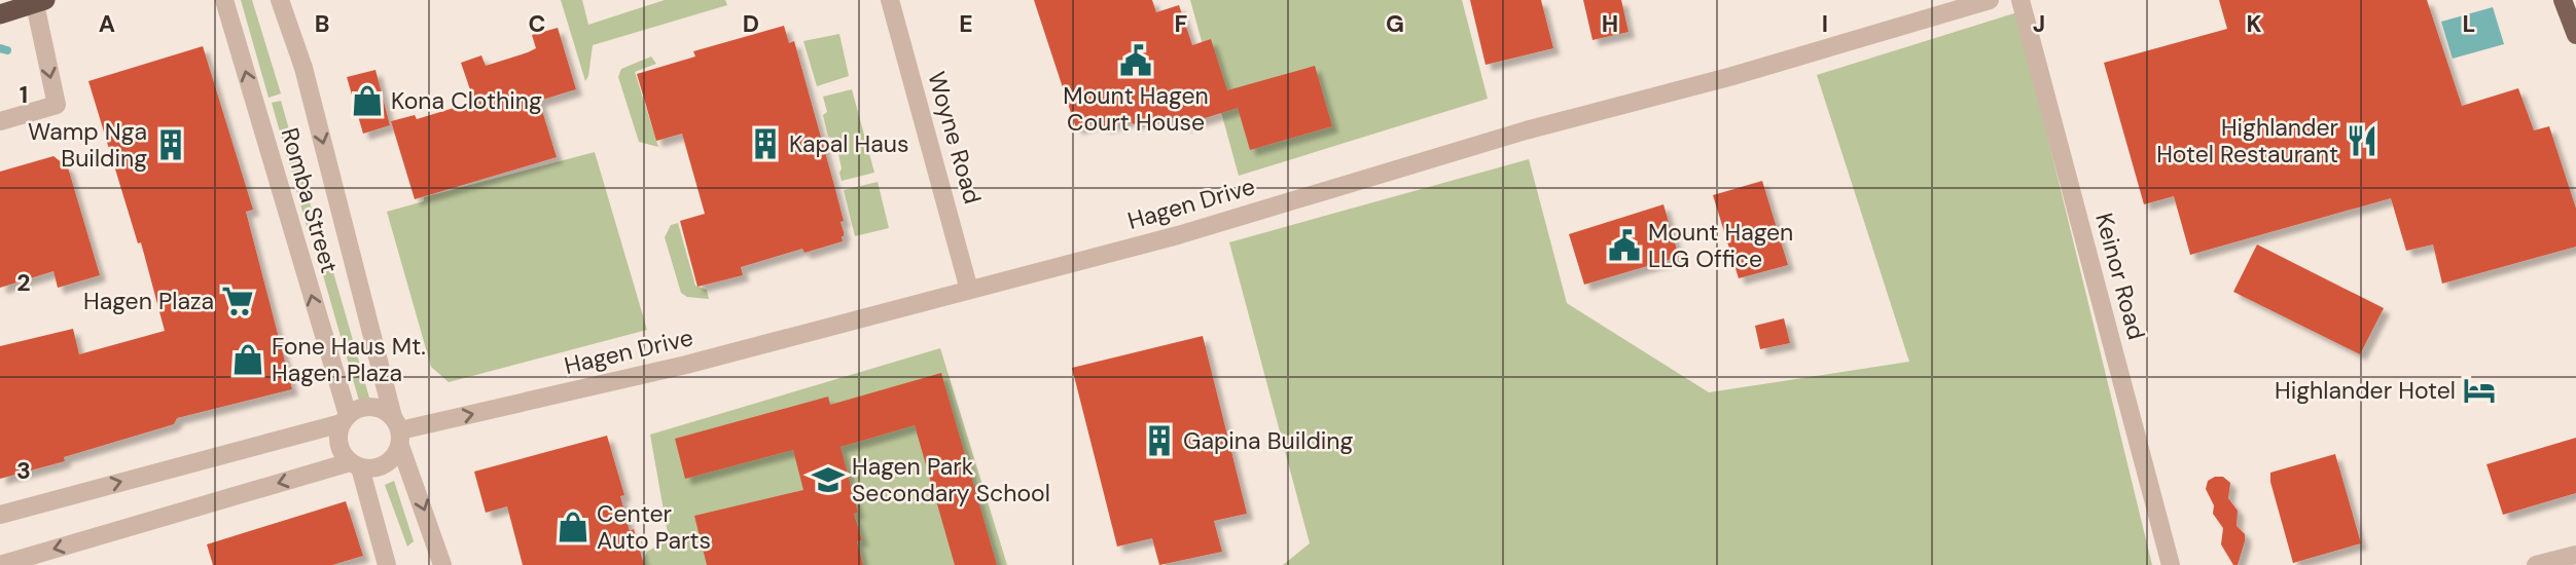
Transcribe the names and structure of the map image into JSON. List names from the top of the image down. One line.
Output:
{"streets":{"street":["Woyne Road","Romba Street","Hagen Drive","Keinor Road"]},"crossings":[["Woyne Road","Hagen Drive"],["Romba Street","Hagen Drive"]],"one_way":["Hagen Drive"],"places":{"public building":["Mount Hagen Court House","Mount Hagen LLG Office"],"shop":["Kona Clothing","Fone Haus Mt. Hagen Plaza","Center Auto Parts"],"restaurant":["Highlander Hotel Restaurant"],"building":["Kapal Haus","Wamp Nga Building","Gapina Building"],"supermarket":["Hagen Plaza"],"hotel":["Highlander Hotel"],"school or university":["Hagen Park Secondary School"]},"grid":{"columns":["A","B","C","D","E","F","G","H","I","J","K","L"],"rows":["1","2","3"]}}
